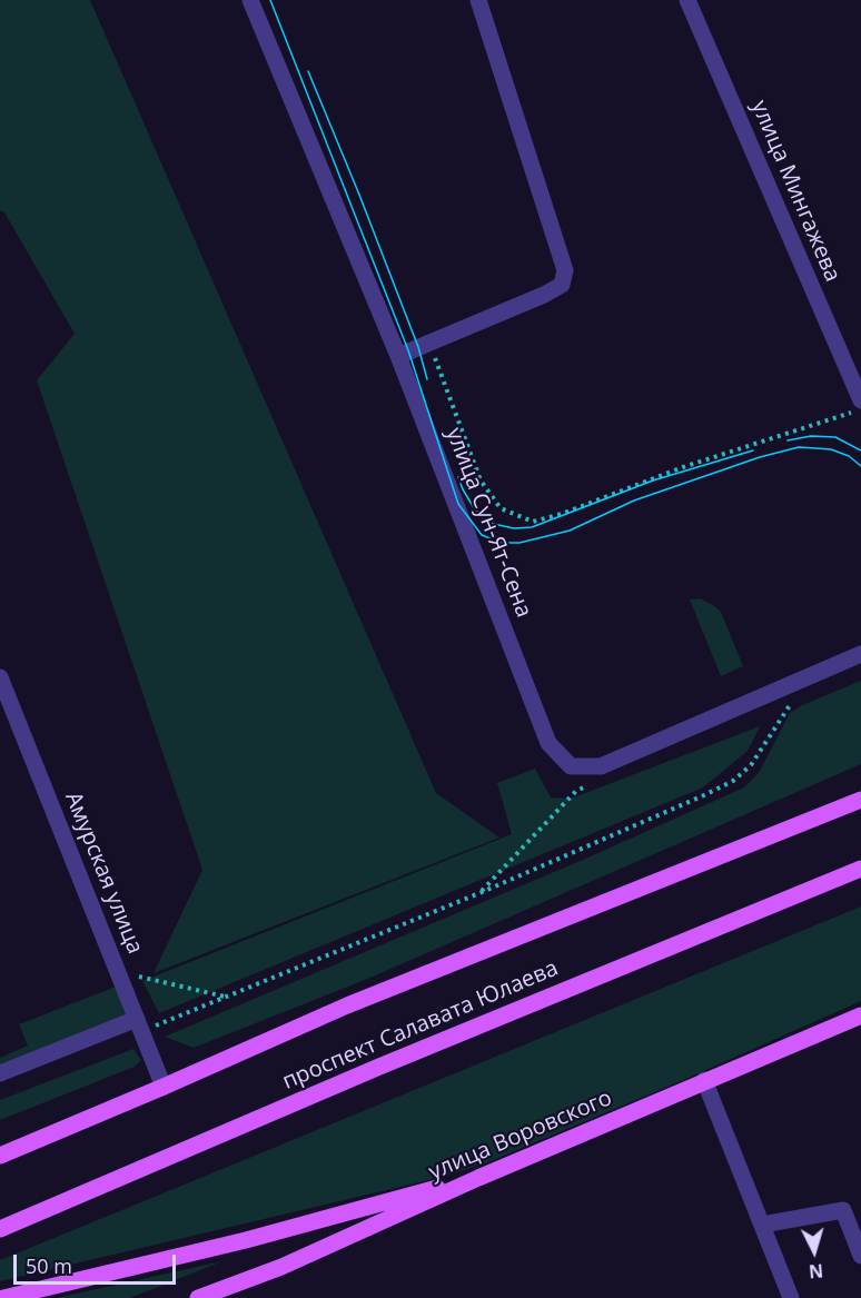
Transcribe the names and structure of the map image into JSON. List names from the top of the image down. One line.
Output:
{"streets":{"main road":["проспект Салавата Юлаева","улица Воровского"],"street":["улица Мингажева","улица Сун-Ят-Сена","Амурская улица"]},"crossings":[["Амурская улица","проспект Салавата Юлаева"]],"scale_bar":"50 m","north":"bottom"}
